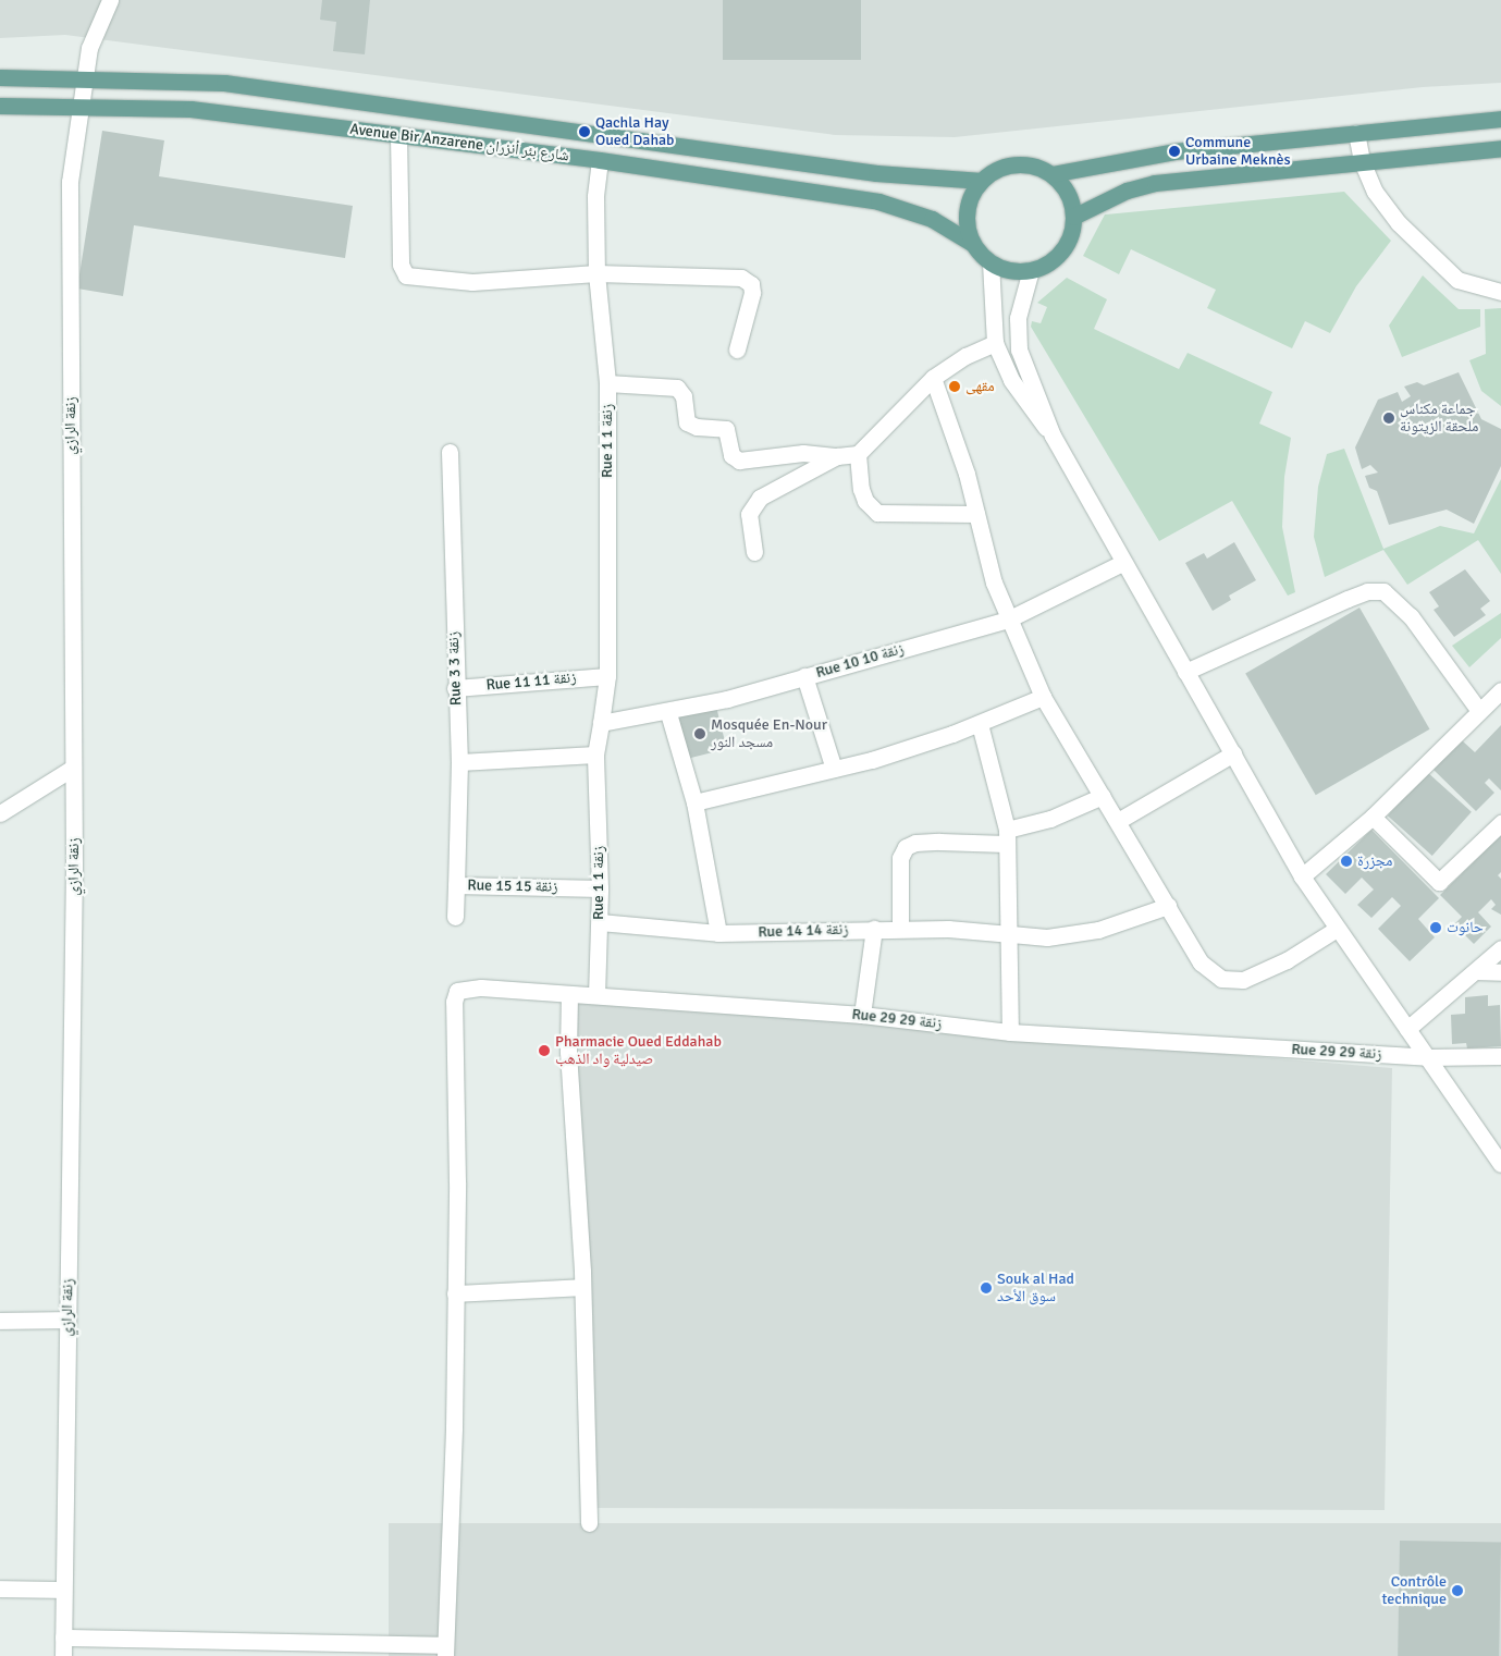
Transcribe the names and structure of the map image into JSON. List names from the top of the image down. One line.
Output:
{"streets":{"main road":["Avenue Bir Anzarene شارع بئر أنزران"],"street":["زنقة الرازي","Rue 1 زنقة 1","Rue 10 زنقة 10","Rue 3 زنقة 3","Rue 11 زنقة 11","Rue 15 زنقة 15","Rue 14 زنقة 14","Rue 29 زنقة 29"]},"crossings":[["Avenue Bir Anzarene شارع بئر أنزران","زنقة الرازي"],["Avenue Bir Anzarene شارع بئر أنزران","Rue 1 زنقة 1"],["Rue 1 زنقة 1","Rue 10 زنقة 10"],["Rue 1 زنقة 1","Rue 11 زنقة 11"],["Rue 1 زنقة 1","Rue 15 زنقة 15"],["Rue 1 زنقة 1","Rue 14 زنقة 14"],["Rue 1 زنقة 1","Rue 29 زنقة 29"],["Rue 3 زنقة 3","Rue 11 زنقة 11"],["Rue 3 زنقة 3","Rue 15 زنقة 15"]],"places":["Qachla Hay Oued Dahab","Commune Urbaine Meknès","مقهى","جماعة مكناس ملحقة الزيتونة","Mosquée En-Nour مسجد النور","مجزرة","حانوت","Pharmacie Oued Eddahab صيدلية واد الذهب","Souk al Had سوق الأحد","Contrôle technique"]}
